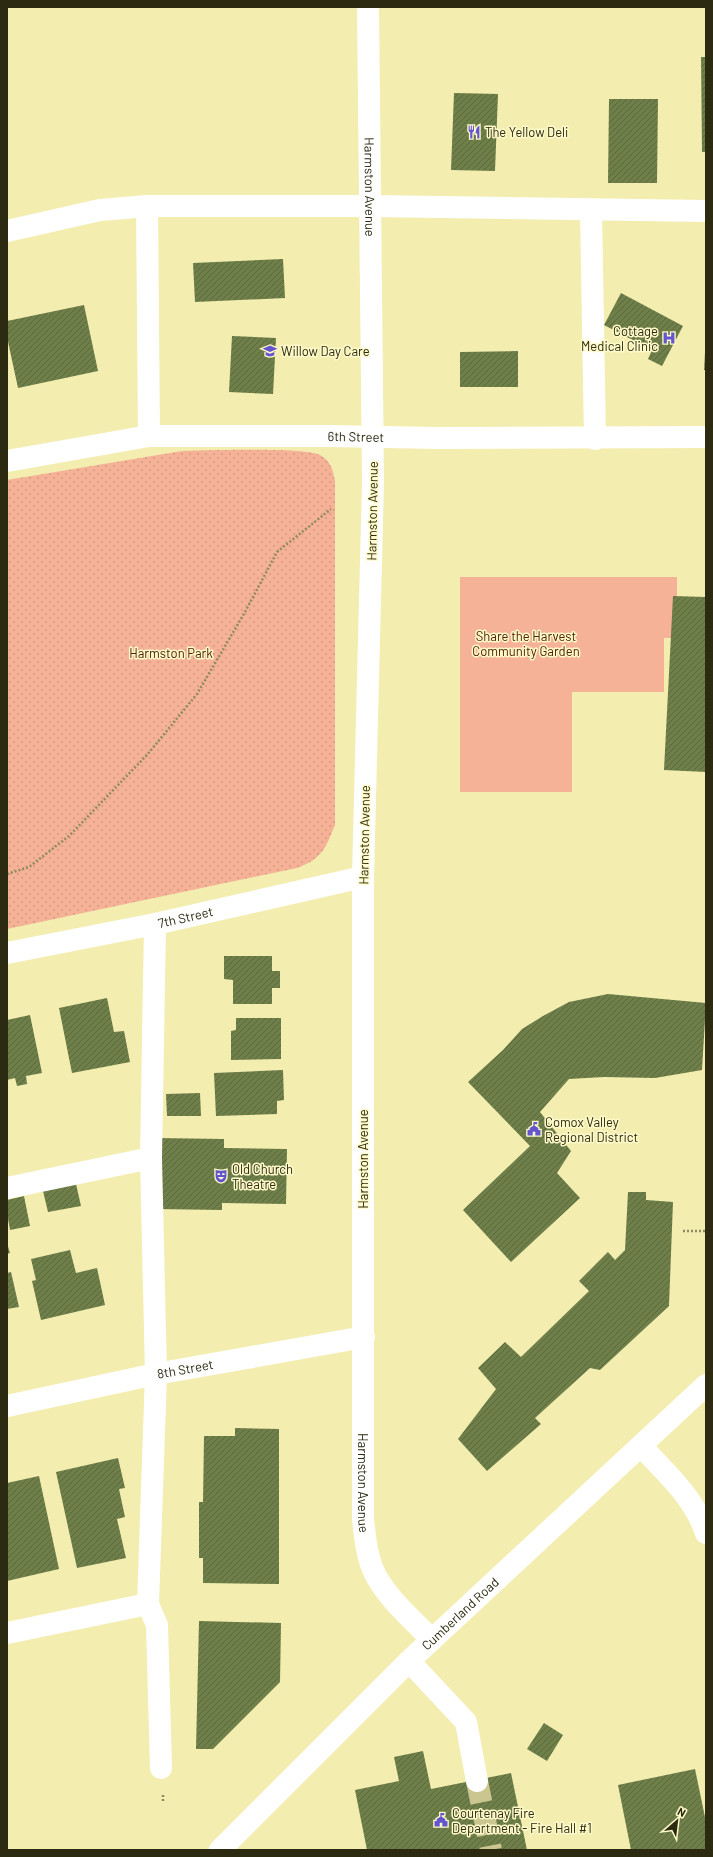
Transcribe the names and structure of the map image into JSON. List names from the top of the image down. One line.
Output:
{"streets":{"street":["Harmston Avenue","6th Street","7th Street","8th Street","Cumberland Road"]},"crossings":[["Harmston Avenue","6th Street"],["Harmston Avenue","7th Street"],["Harmston Avenue","8th Street"],["Harmston Avenue","Cumberland Road"]],"parks":["Share the Harvest Community Garden","Harmston Park"],"places":{"restaurant":["The Yellow Deli"],"hospital":["Cottage Medical Clinic"],"school or university":["Willow Day Care"],"public building":["Comox Valley Regional District","Courtenay Fire Department - Fire Hall #1"],"theatre":["Old Church Theatre"]},"north":"top right"}
